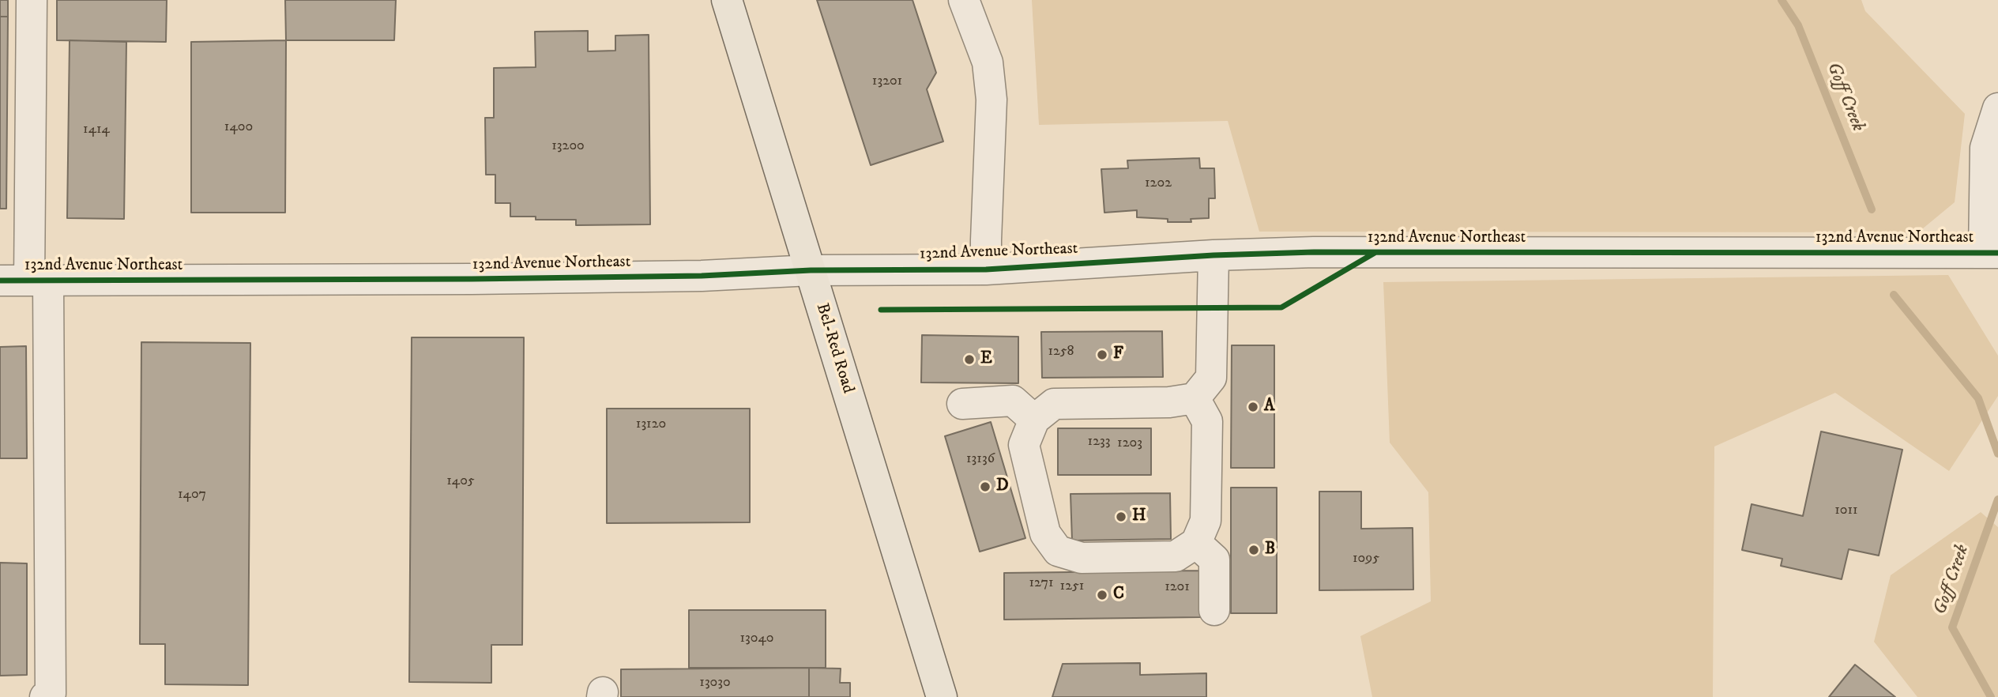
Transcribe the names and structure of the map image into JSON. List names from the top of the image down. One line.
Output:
{"streets":{"main road":["Bel-Red Road"],"street":["132nd Avenue Northeast"]},"crossings":[["132nd Avenue Northeast","Bel-Red Road"]],"water":["Goff Creek"],"places":["F","E","A","D","H","B","C"],"house_numbers":["13201","1400","1414","13200","1202","1258","13120","1233","1203","13136","1405","1407","1011","1095","1271","1251","1201","13040","13030"]}
